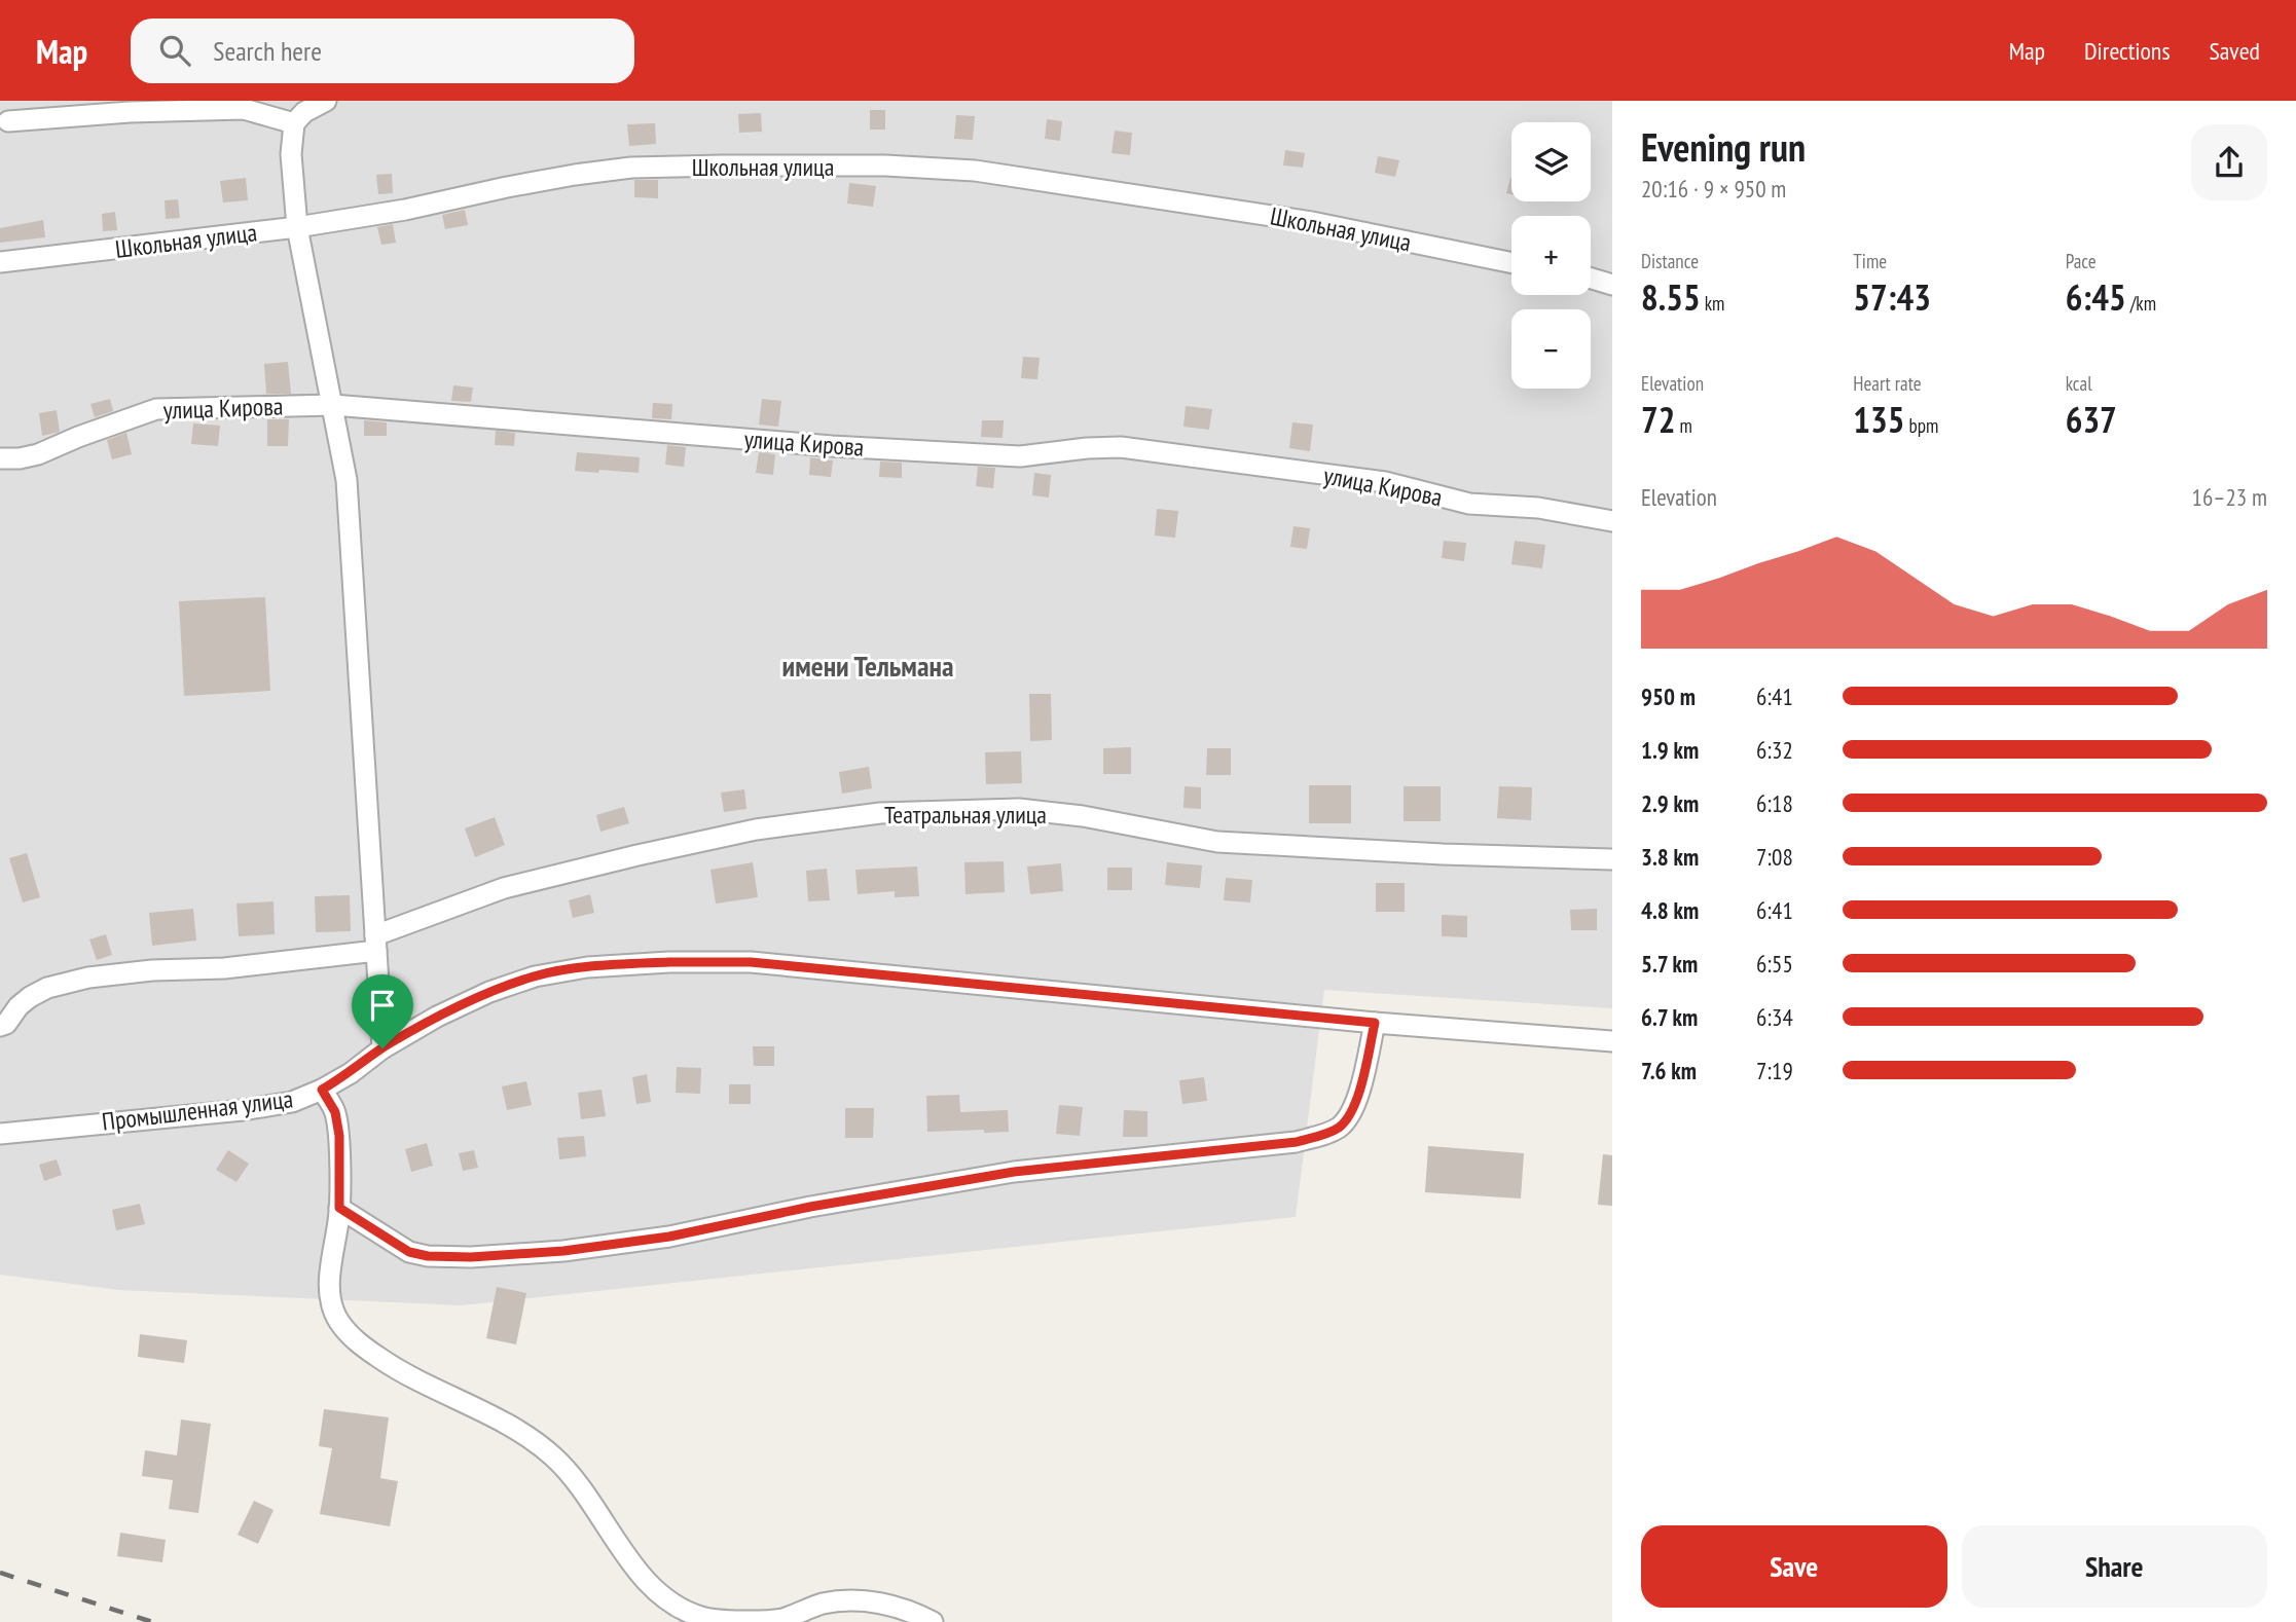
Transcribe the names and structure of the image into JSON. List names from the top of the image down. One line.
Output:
{"streets":{"street":["Школьная улица","улица Кирова","Театральная улица","Промышленная улица"]},"districts":["имени Тельмана"],"page":{"header":"Map","search":"Search here","nav":["Map","Directions","Saved"],"heading":["Evening run","20:16 · 9 × 950 m"],"map_buttons":["+","−"],"stats":[["Distance","8.55 km"],["Time","57:43"],["Pace","6:45 /km"],["Elevation","72 m"],["Heart rate","135 bpm"],["kcal","637"]],"chart":["Elevation","16–23 m"],"list":[{"name":"950 m","note":"6:41"},{"name":"1.9 km","note":"6:32"},{"name":"2.9 km","note":"6:18"},{"name":"3.8 km","note":"7:08"},{"name":"4.8 km","note":"6:41"},{"name":"5.7 km","note":"6:55"},{"name":"6.7 km","note":"6:34"},{"name":"7.6 km","note":"7:19"}],"buttons":["Save","Share"]}}
